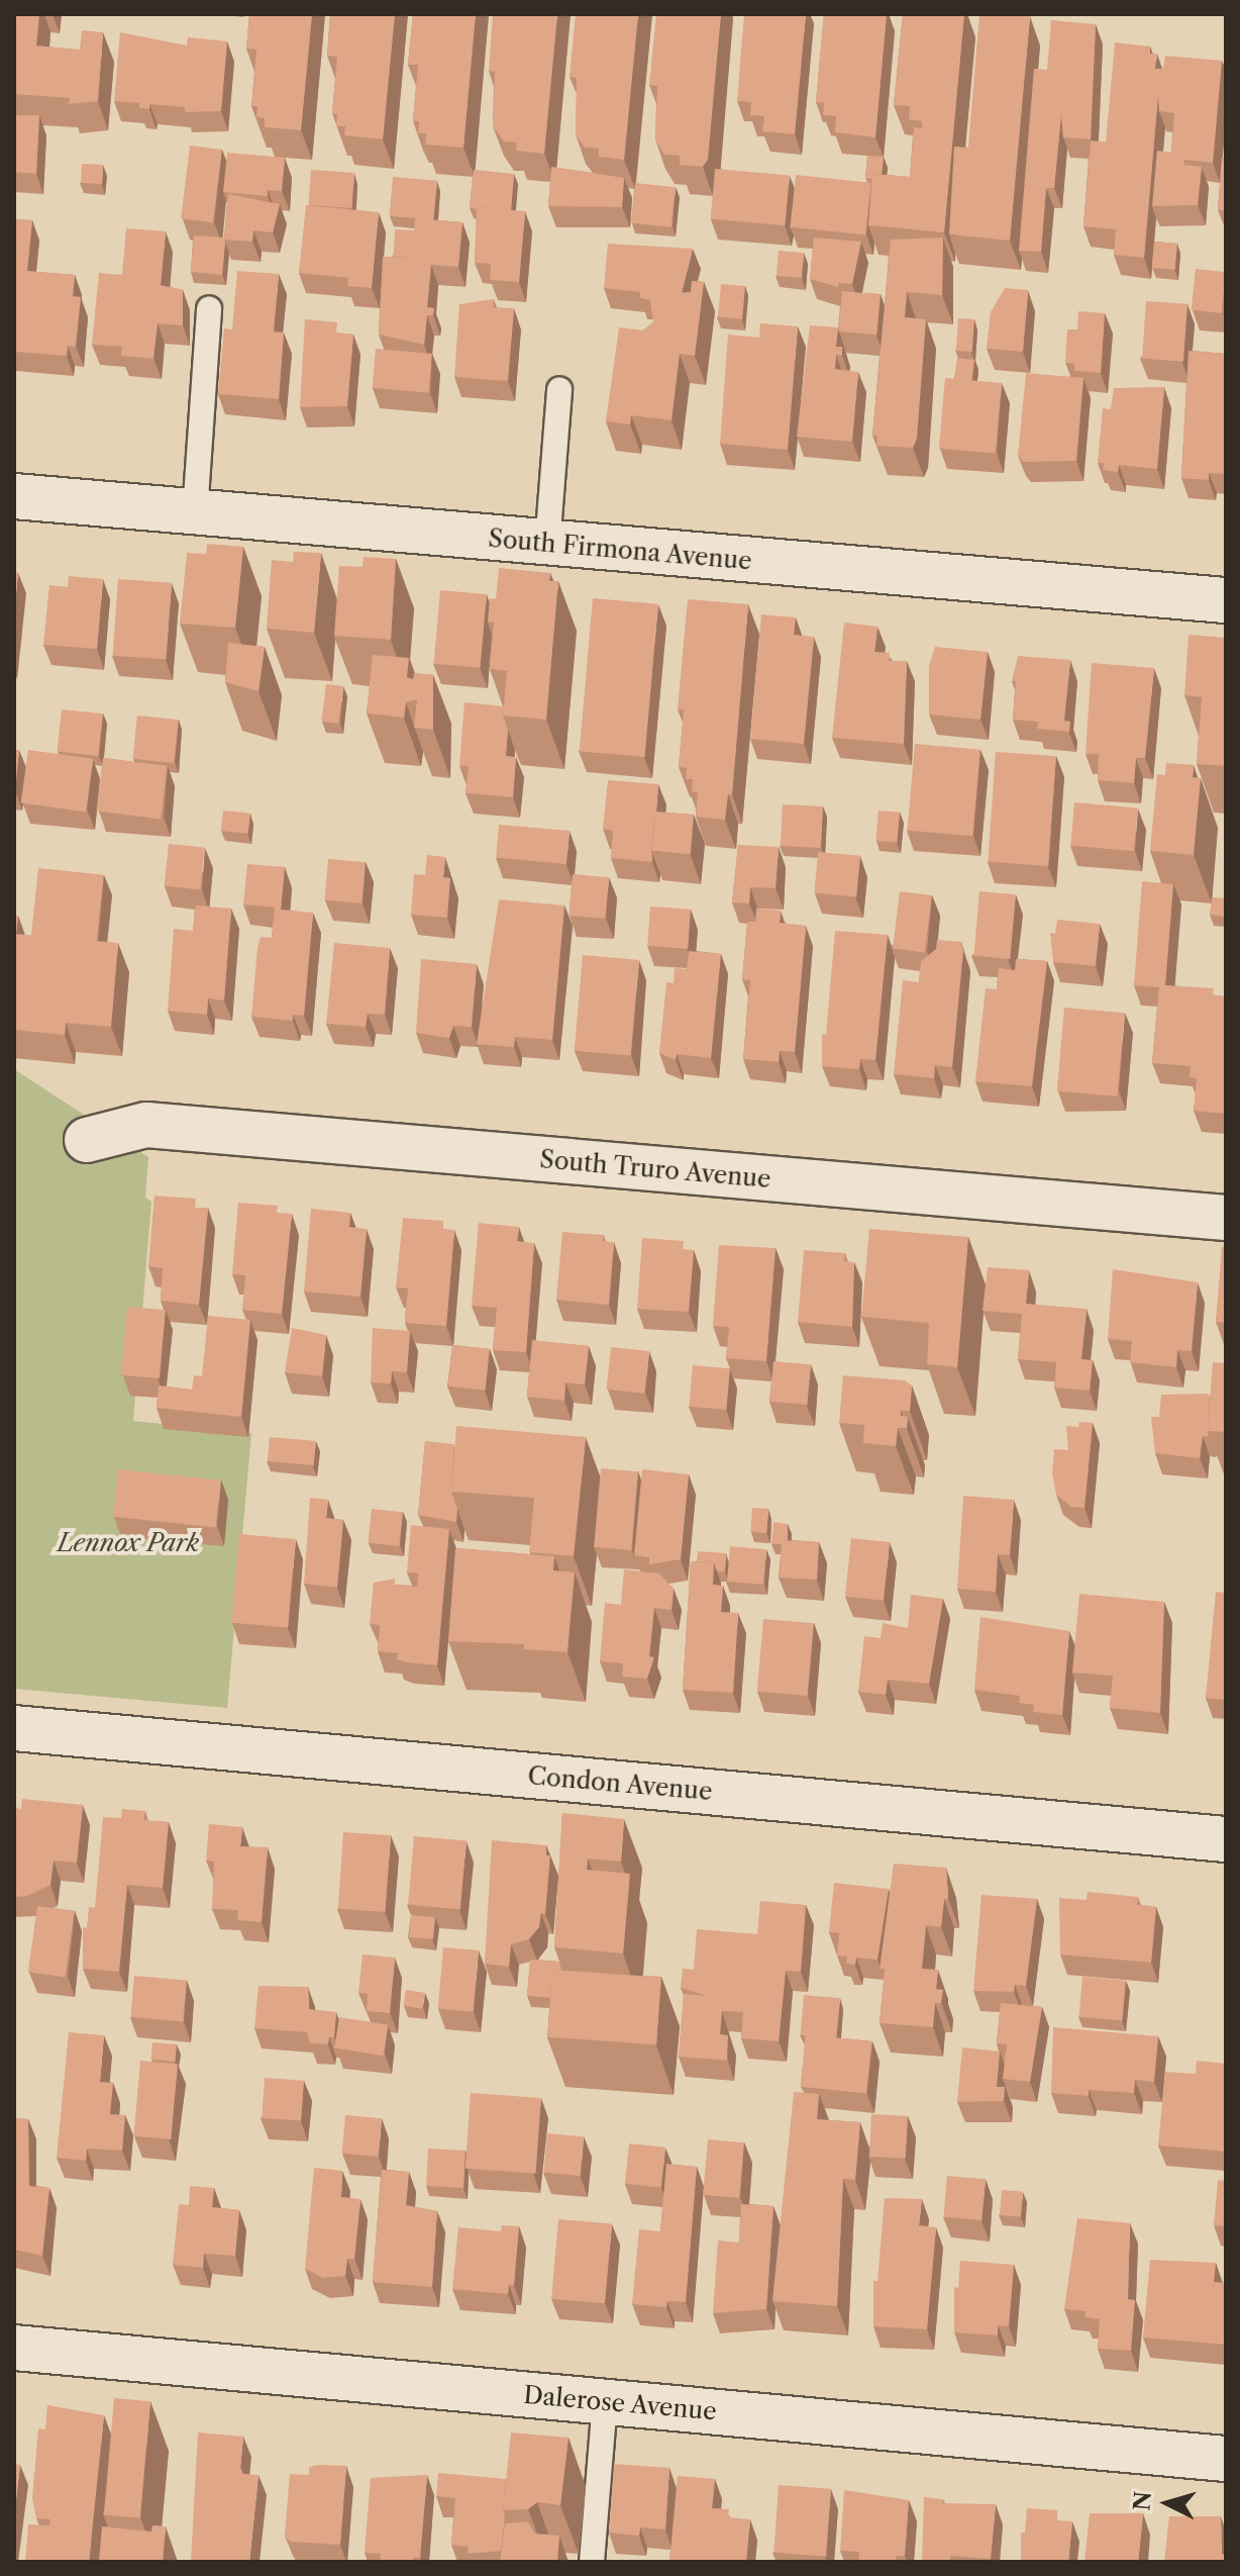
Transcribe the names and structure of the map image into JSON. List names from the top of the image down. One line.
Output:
{"streets":{"street":["South Firmona Avenue","South Truro Avenue","Condon Avenue","Dalerose Avenue"]},"parks":["Lennox Park"],"north":"left"}
